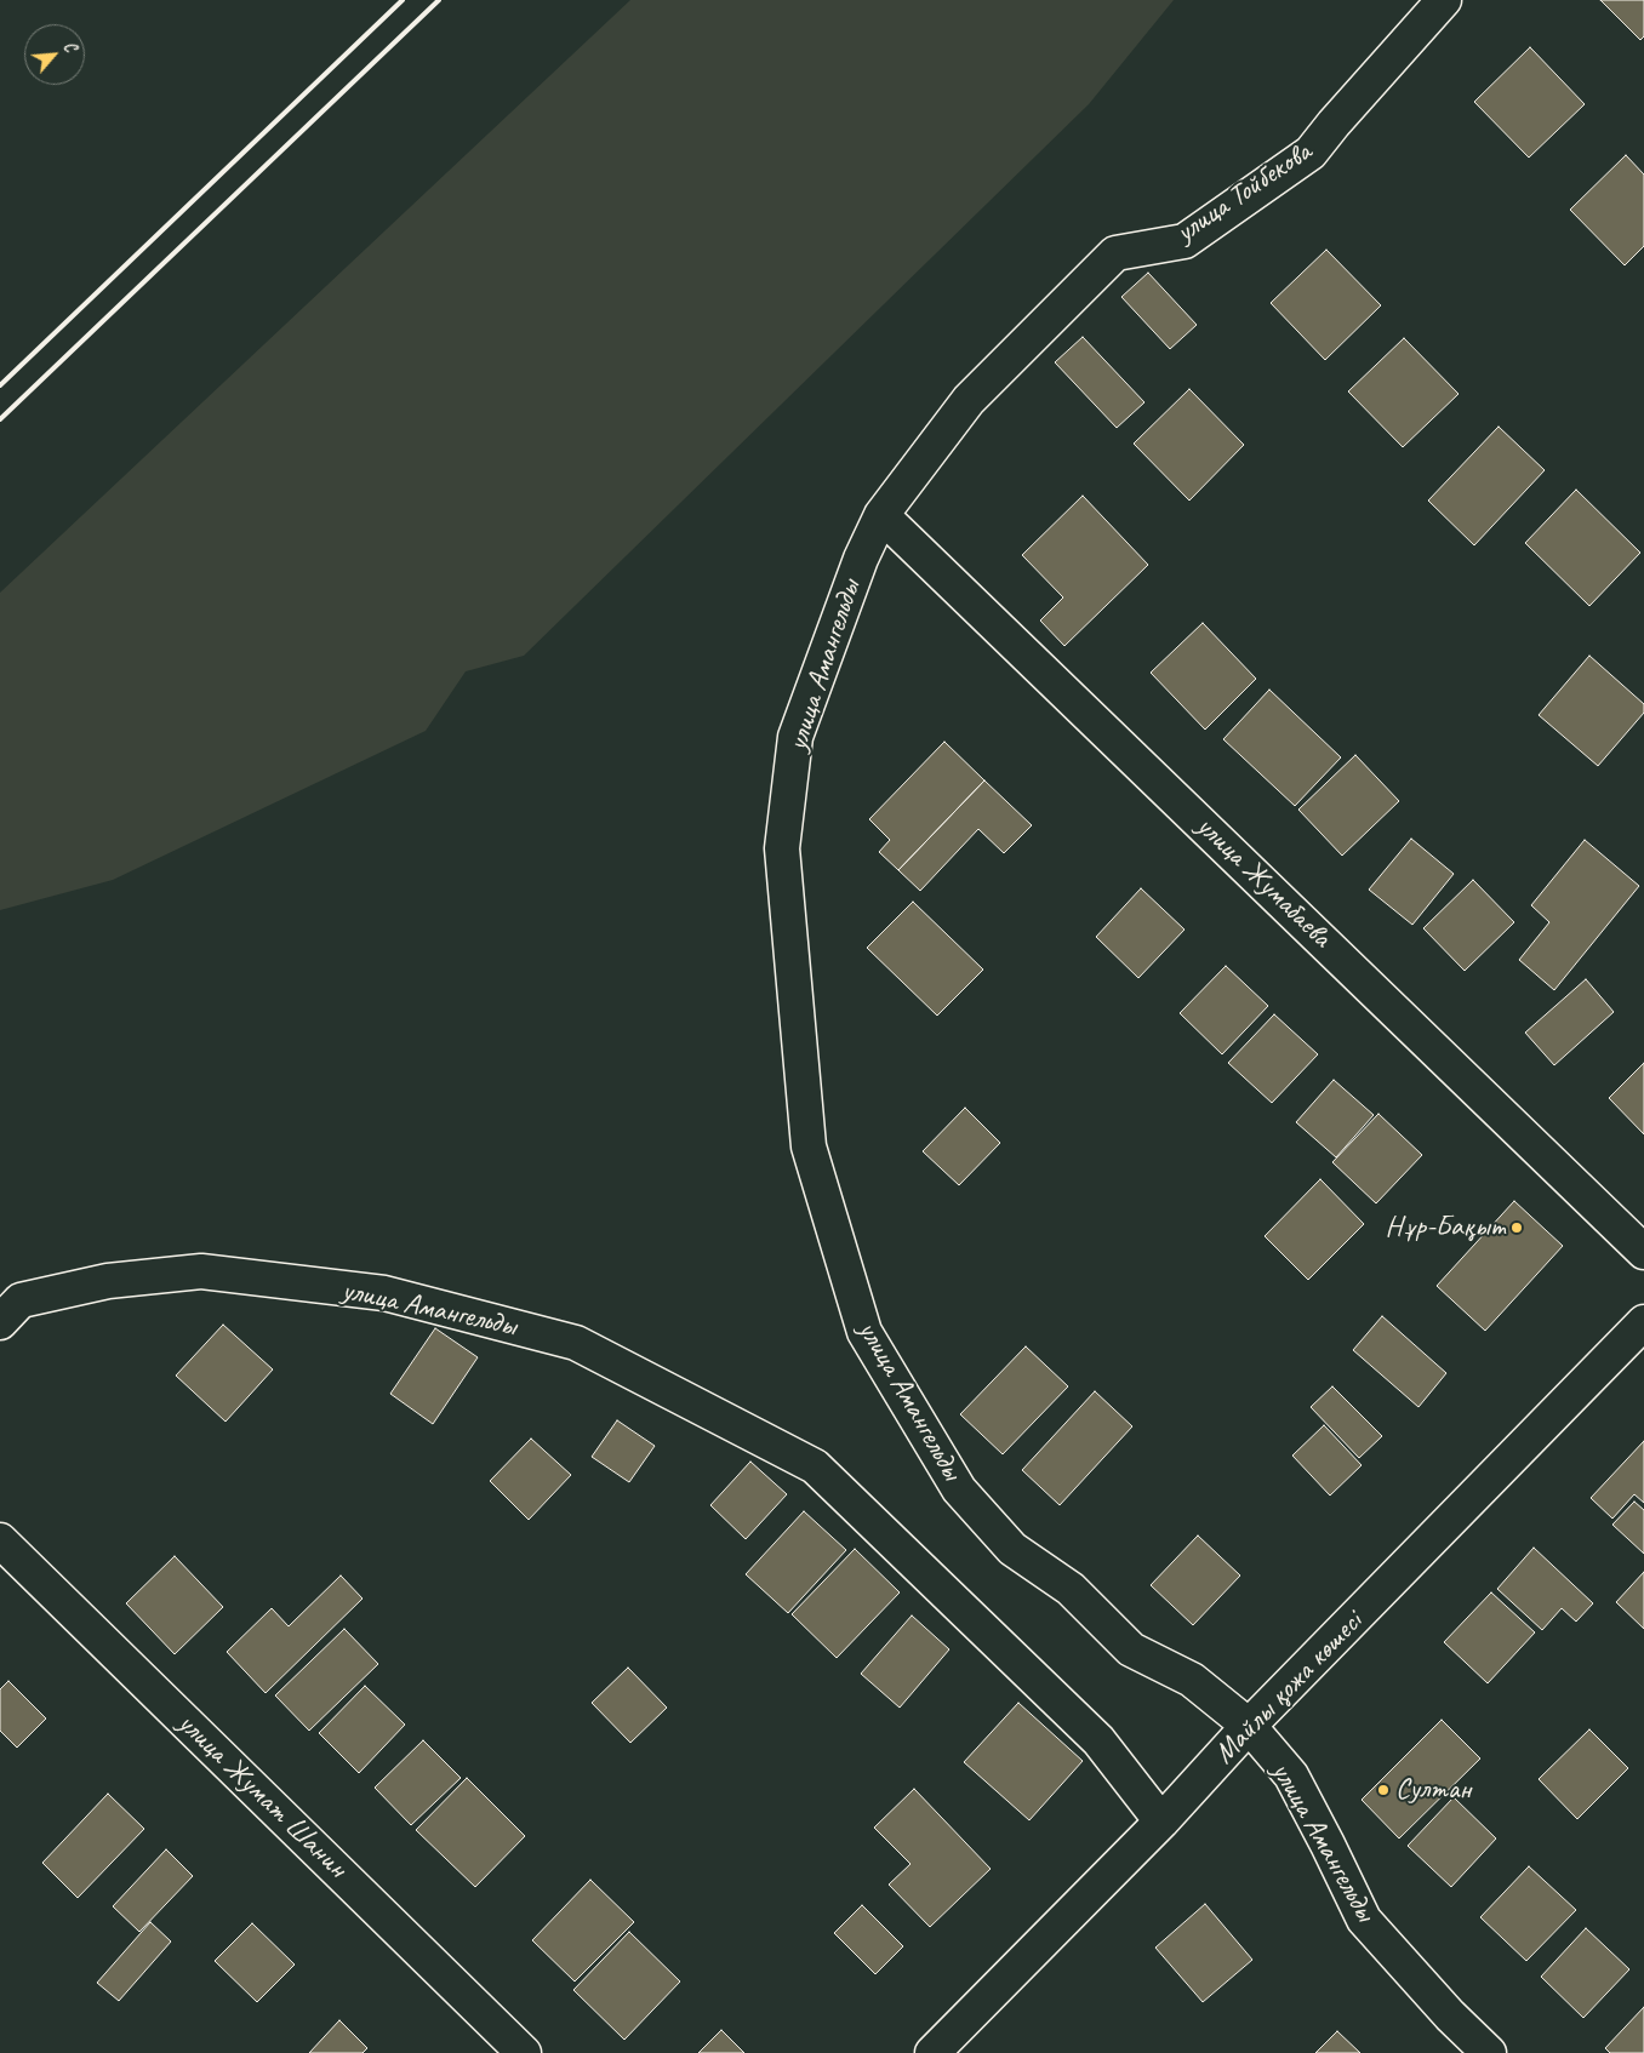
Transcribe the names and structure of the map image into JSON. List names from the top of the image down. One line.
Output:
{"streets":{"street":["улица Тойбекова","улица Амангельды","улица Жумабаева","Майлы қожа көшесі","улица Жумат Шанин"]},"crossings":[["улица Тойбекова","улица Амангельды"],["улица Тойбекова","улица Жумабаева"],["улица Амангельды","улица Жумабаева"],["улица Амангельды","Майлы қожа көшесі"]],"places":["Нұр-Бақыт","Султан"],"north":"top right"}
